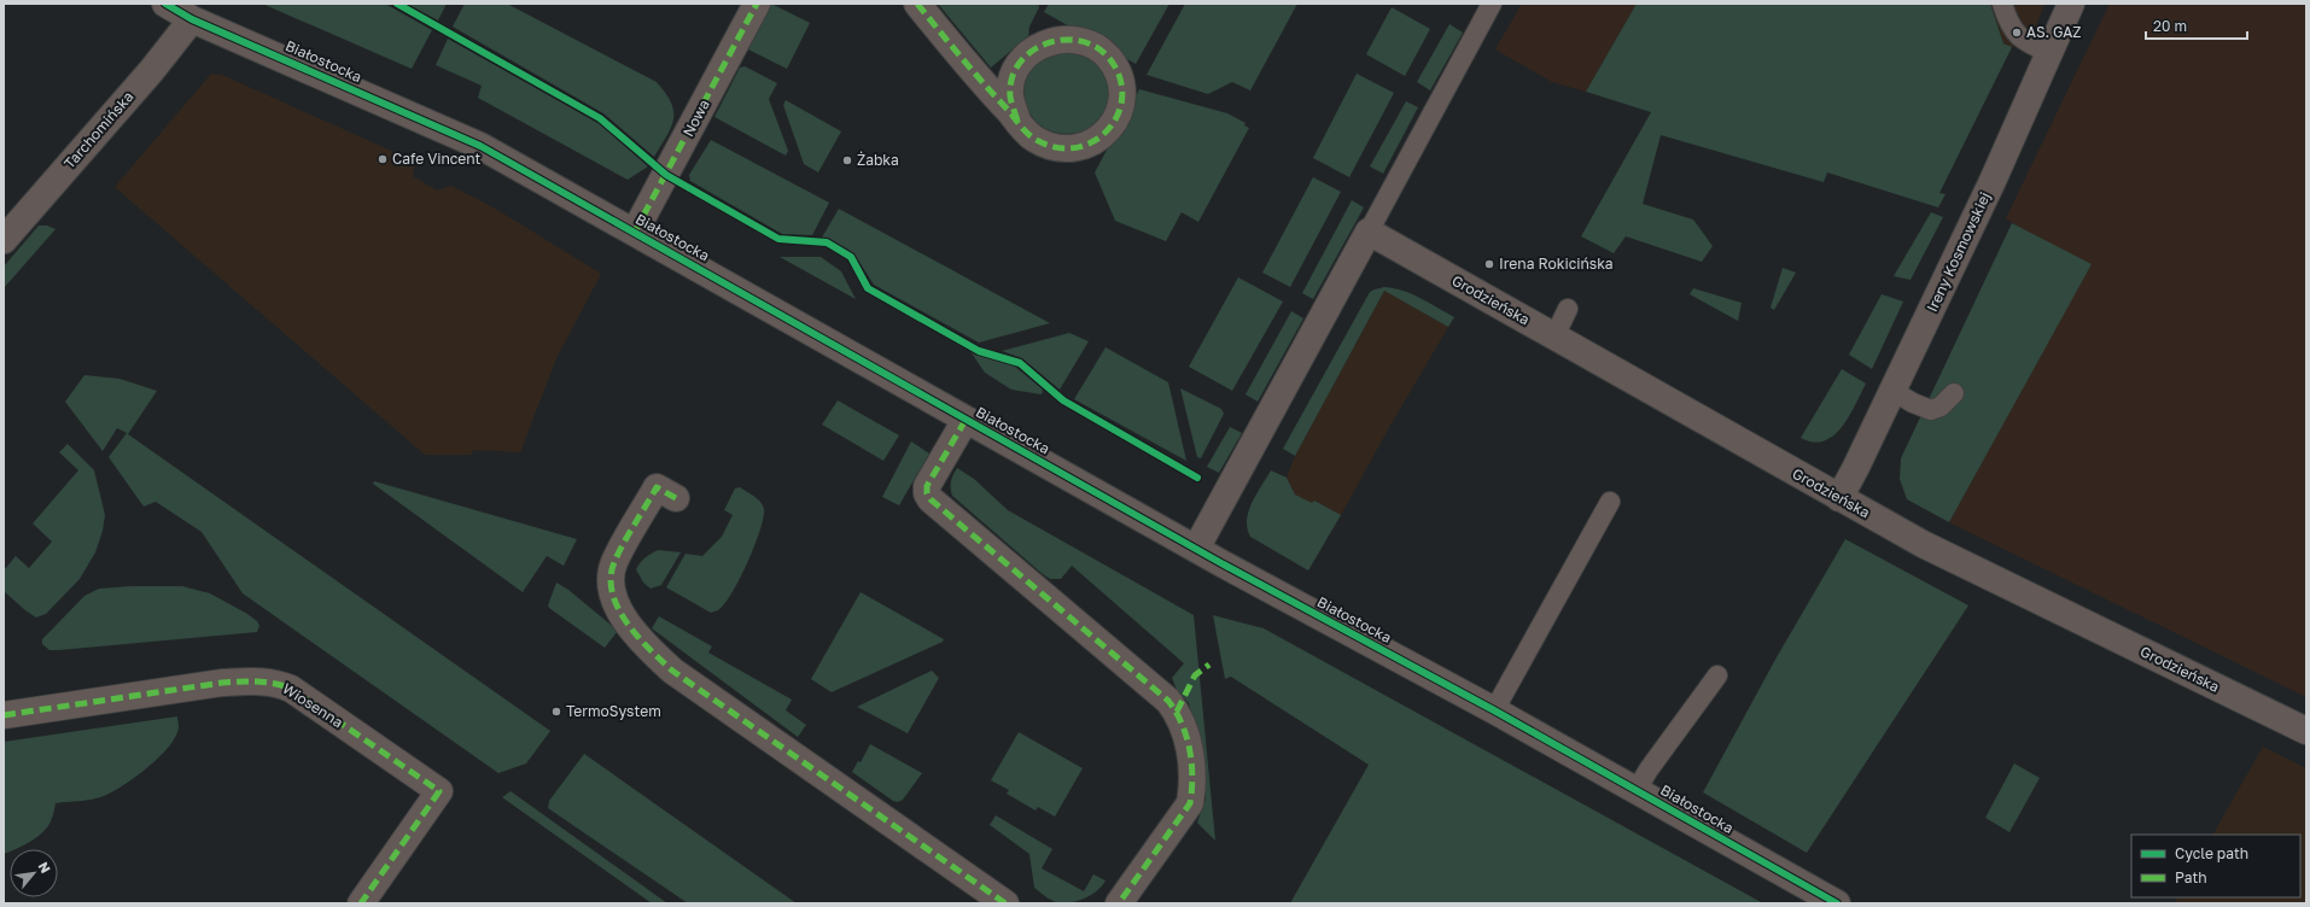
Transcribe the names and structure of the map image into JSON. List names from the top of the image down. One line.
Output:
{"streets":{"street":["Białostocka","Nowa","Tarchomińska","Ireny Kosmowskiej","Grodzieńska","Wiosenna"]},"crossings":[["Białostocka","Nowa"],["Białostocka","Tarchomińska"],["Ireny Kosmowskiej","Grodzieńska"]],"places":["AS. GAZ","Cafe Vincent","Żabka","Irena Rokicińska","TermoSystem"],"legend":["Cycle path","Path"],"scale_bar":"20 m","north":"top right"}
